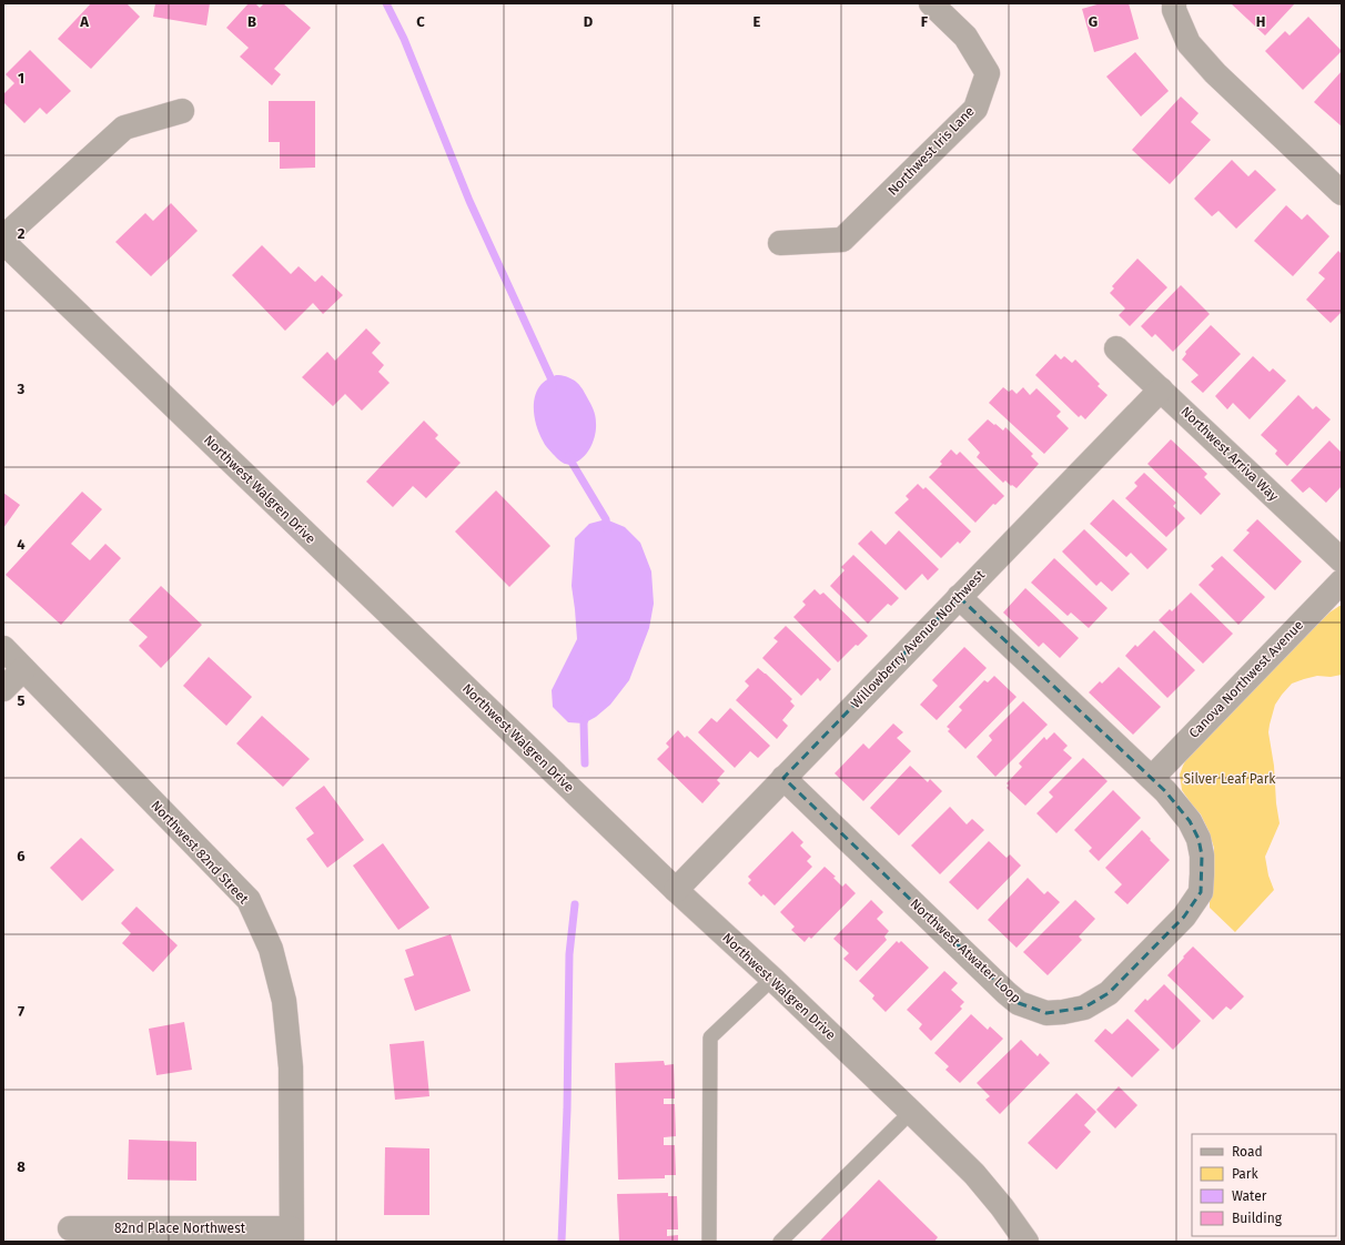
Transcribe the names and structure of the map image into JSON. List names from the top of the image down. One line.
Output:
{"streets":{"street":["Northwest Iris Lane","Northwest Arriva Way","Northwest Walgren Drive","Willowberry Avenue Northwest","Canova Northwest Avenue","Northwest 82nd Street","Northwest Atwater Loop","82nd Place Northwest"]},"crossings":[["Northwest Arriva Way","Willowberry Avenue Northwest"],["Northwest Walgren Drive","Willowberry Avenue Northwest"],["Willowberry Avenue Northwest","Northwest Atwater Loop"],["Canova Northwest Avenue","Northwest Atwater Loop"],["Northwest 82nd Street","82nd Place Northwest"]],"parks":["Silver Leaf Park"],"legend":["Road","Park","Water","Building"],"grid":{"columns":["A","B","C","D","E","F","G","H"],"rows":["1","2","3","4","5","6","7","8"]}}
